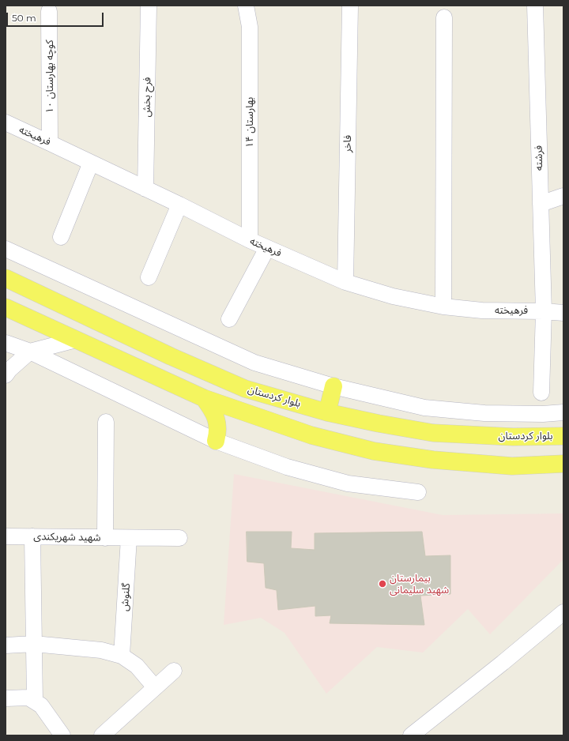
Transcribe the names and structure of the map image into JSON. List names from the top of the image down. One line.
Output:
{"streets":{"main road":["بلوار کردستان"],"street":["کوچه بهارستان ۱۰","فرح بخش","بهارستان ۱۴","فرهیخته","فاخر","فرشته","شهید شهریکندی","گلنوش"]},"crossings":[["کوچه بهارستان ۱۰","فرهیخته"],["فرح بخش","فرهیخته"],["بهارستان ۱۴","فرهیخته"],["فرهیخته","فاخر"],["فرهیخته","فرشته"],["شهید شهریکندی","گلنوش"]],"places":["بیمارستان شهید سلیمانی"],"scale_bar":"50 m"}
